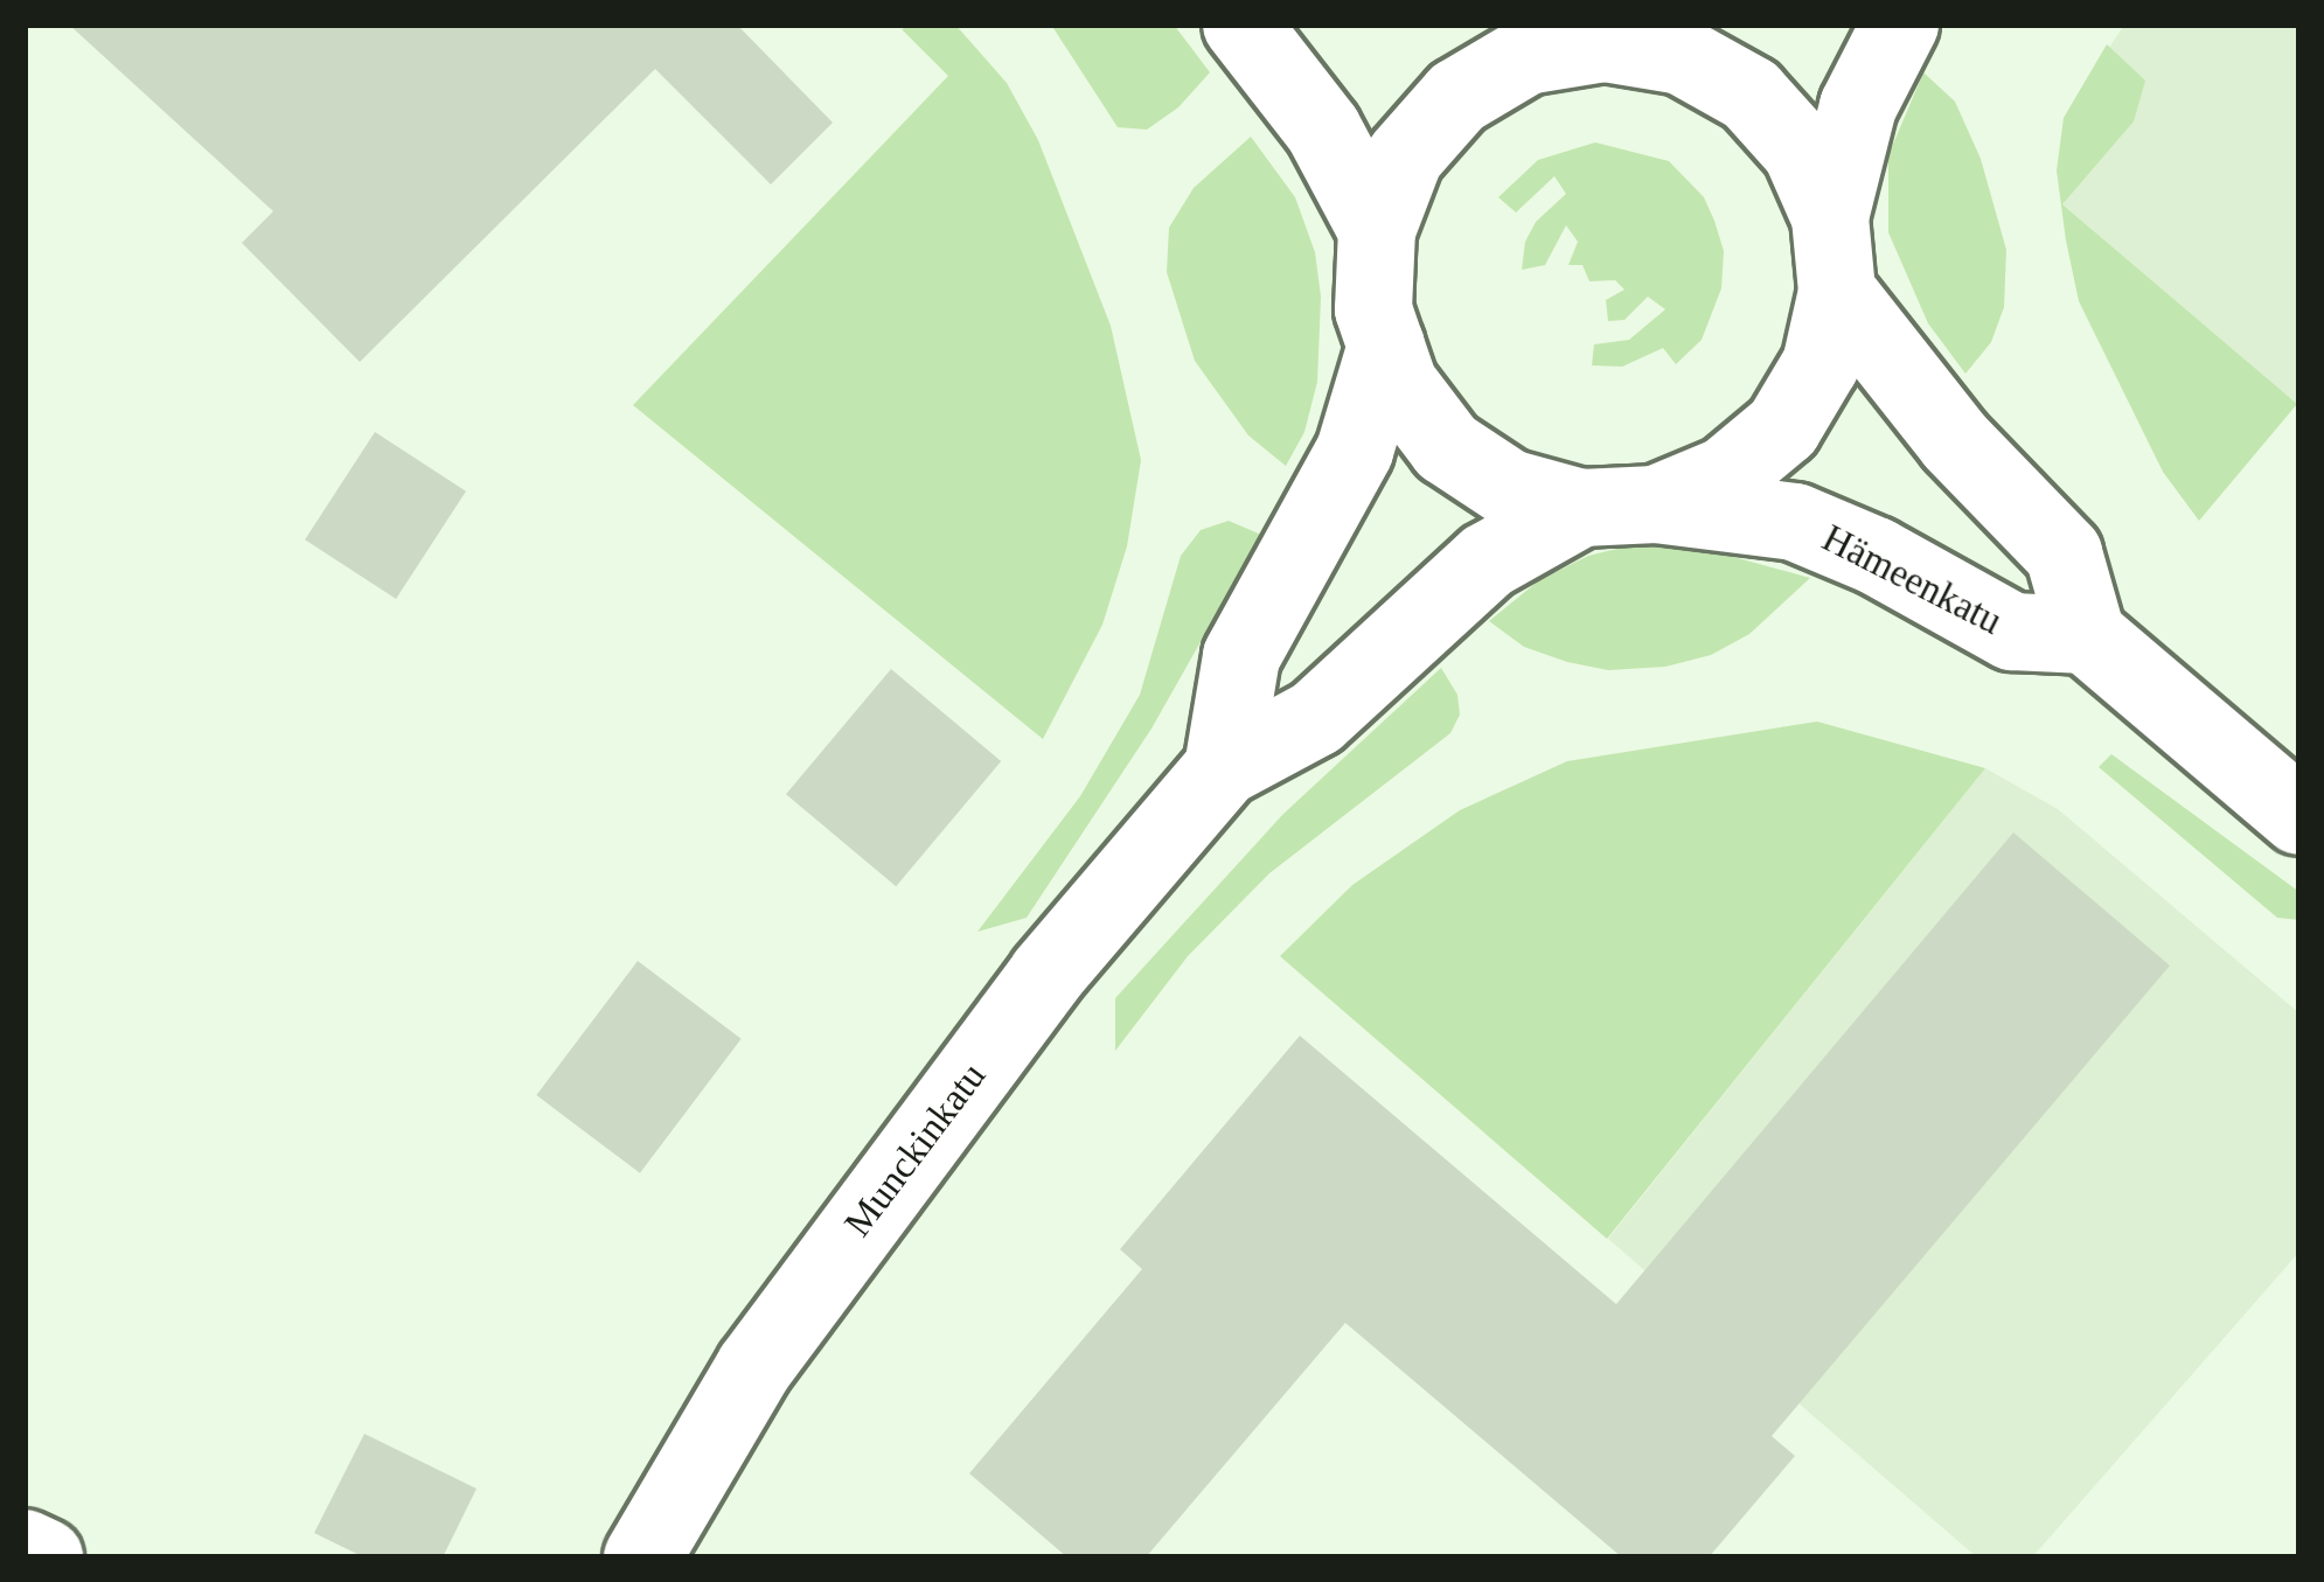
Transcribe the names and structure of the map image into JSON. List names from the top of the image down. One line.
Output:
{"streets":{"main road":["Hämeenkatu","Munckinkatu"]},"crossings":[["Hämeenkatu","Munckinkatu"]]}
